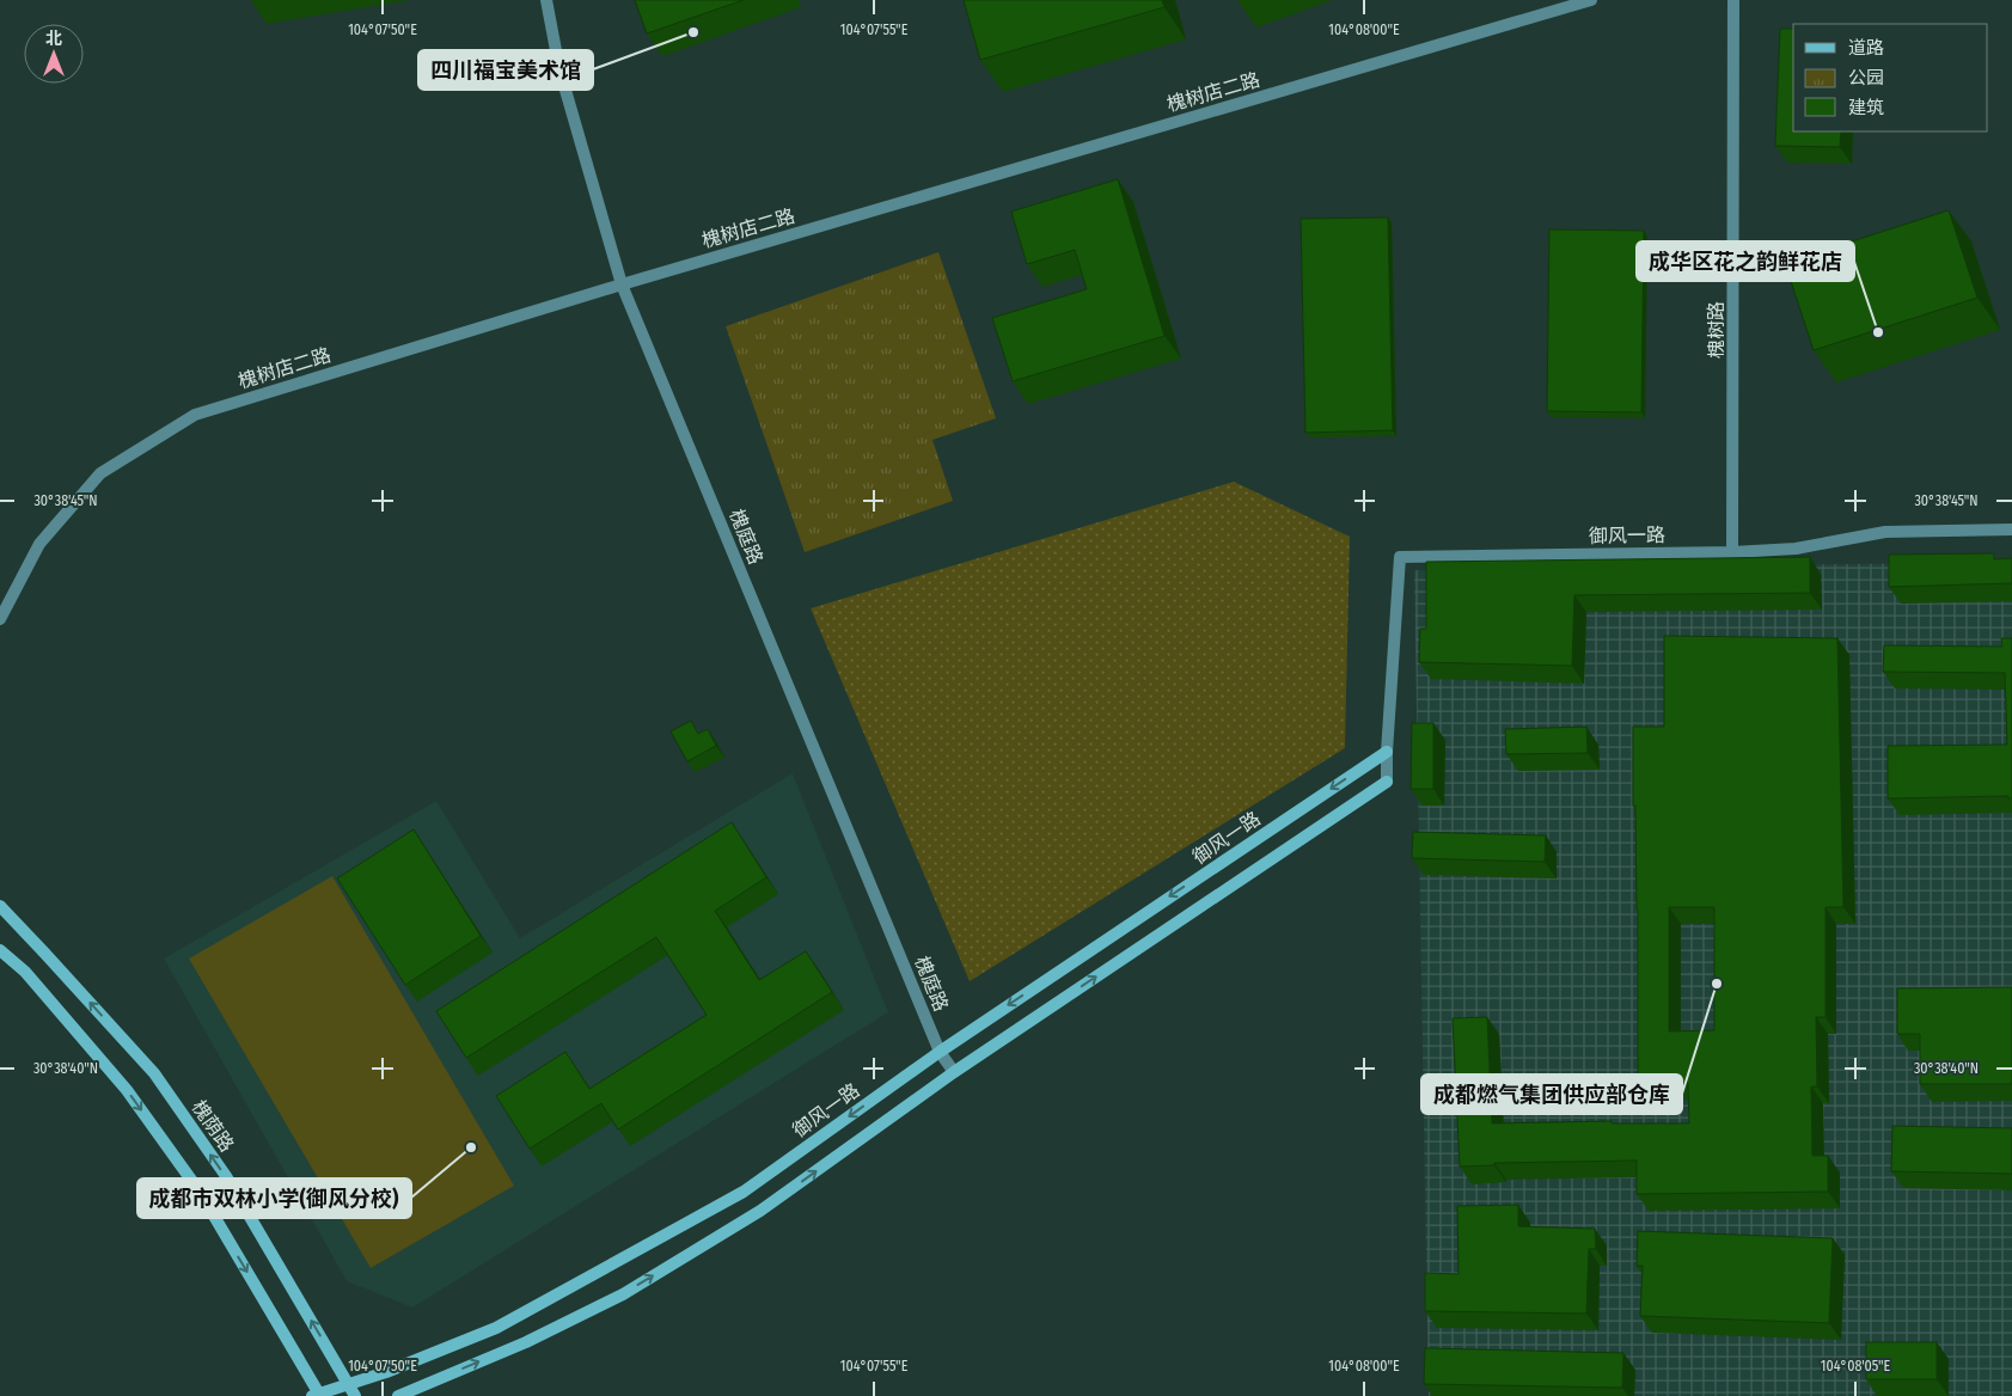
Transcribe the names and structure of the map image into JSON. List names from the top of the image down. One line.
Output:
{"streets":{"main road":["御风一路","槐荫路"],"street":["槐树店二路","槐树路","槐庭路"]},"crossings":[["槐树店二路","槐庭路"],["槐树路","御风一路"],["御风一路","槐庭路"],["御风一路","槐荫路"]],"places":["四川福宝美术馆","成华区花之韵鲜花店","成都燃气集团供应部仓库","成都市双林小学(御风分校)"],"legend":["道路","公园","建筑"],"north":"top","coordinates":["104°07'50\"E","104°07'55\"E","104°08'00\"E","30°38'45\"N","30°38'40\"N","104°08'05\"E"]}
